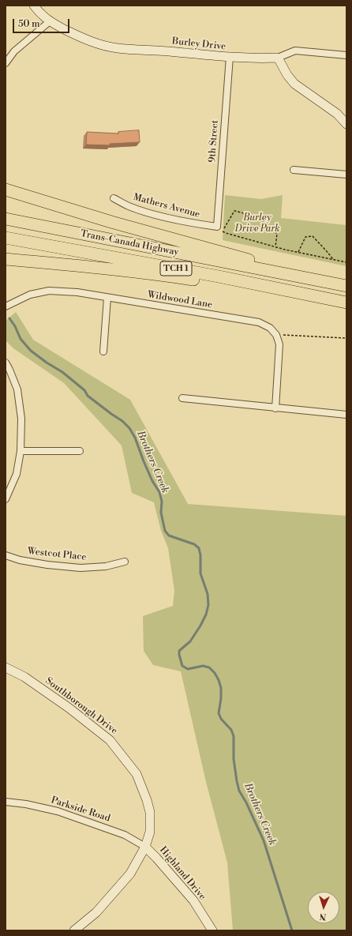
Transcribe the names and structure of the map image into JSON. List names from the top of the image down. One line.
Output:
{"streets":{"highway":["Trans-Canada Highway","TCH 1"],"street":["Burley Drive","9th Street","Mathers Avenue","Wildwood Lane","Westcot Place","Southborough Drive","Parkside Road","Highland Drive"]},"crossings":[["Burley Drive","9th Street"],["9th Street","Mathers Avenue"],["Southborough Drive","Parkside Road"],["Southborough Drive","Highland Drive"],["Parkside Road","Highland Drive"]],"water":["Brothers Creek"],"parks":["Burley Drive Park"],"scale_bar":"50 m","north":"bottom"}
